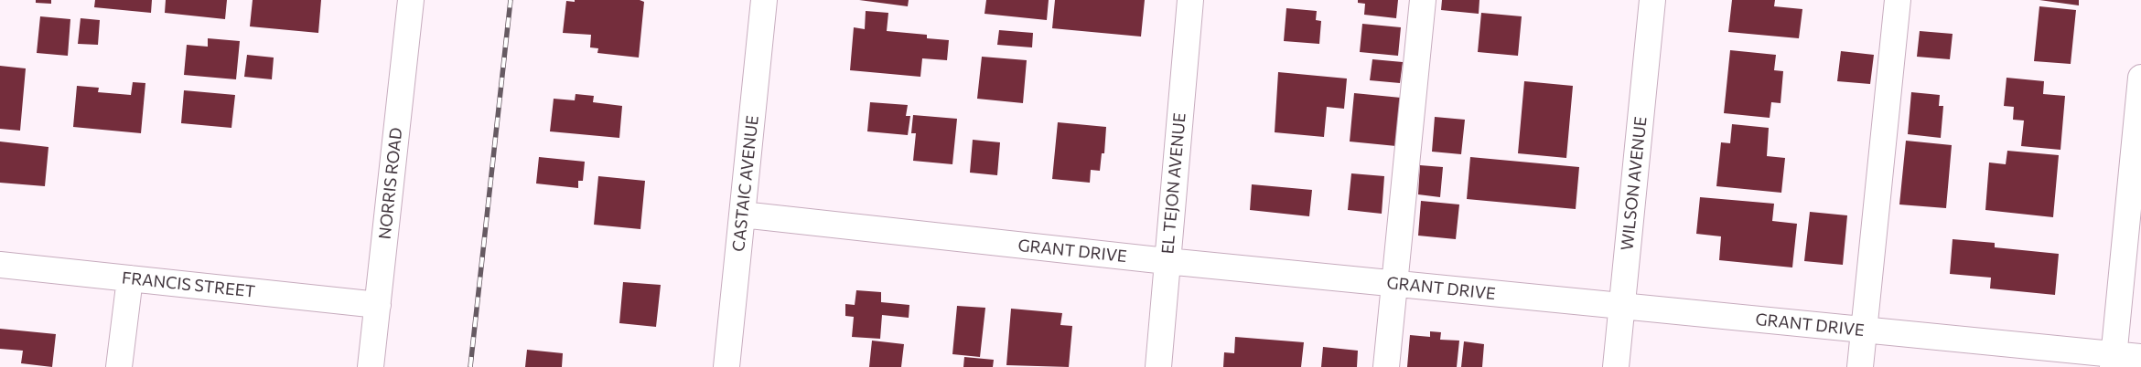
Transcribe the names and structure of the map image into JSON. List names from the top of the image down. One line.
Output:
{"streets":{"street":["NORRIS ROAD","CASTAIC AVENUE","EL TEJON AVENUE","WILSON AVENUE","GRANT DRIVE","FRANCIS STREET"]},"crossings":[["NORRIS ROAD","FRANCIS STREET"],["CASTAIC AVENUE","GRANT DRIVE"],["EL TEJON AVENUE","GRANT DRIVE"],["WILSON AVENUE","GRANT DRIVE"]]}
